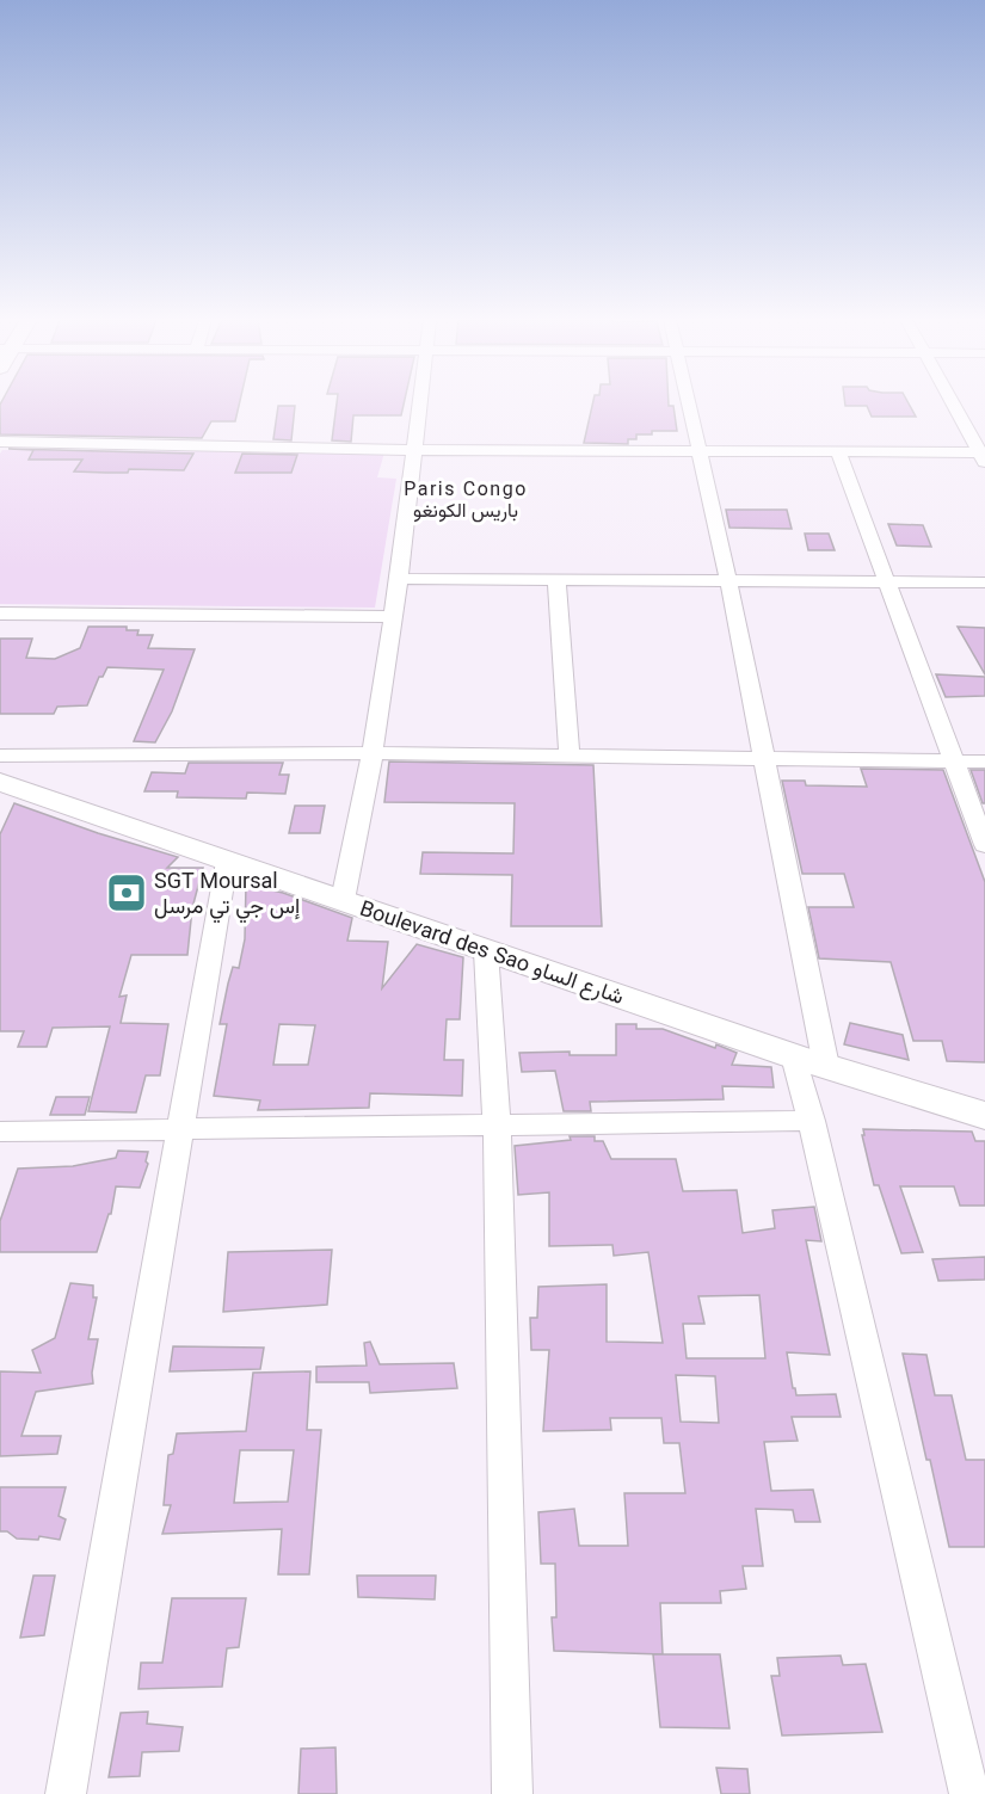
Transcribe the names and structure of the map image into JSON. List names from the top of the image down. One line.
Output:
{"streets":{"street":["Boulevard des Sao شارع الساو"]},"districts":["Paris Congo باريس الكونغو"],"places":{"bank":["SGT Moursal إس جي تي مرسل"]}}
